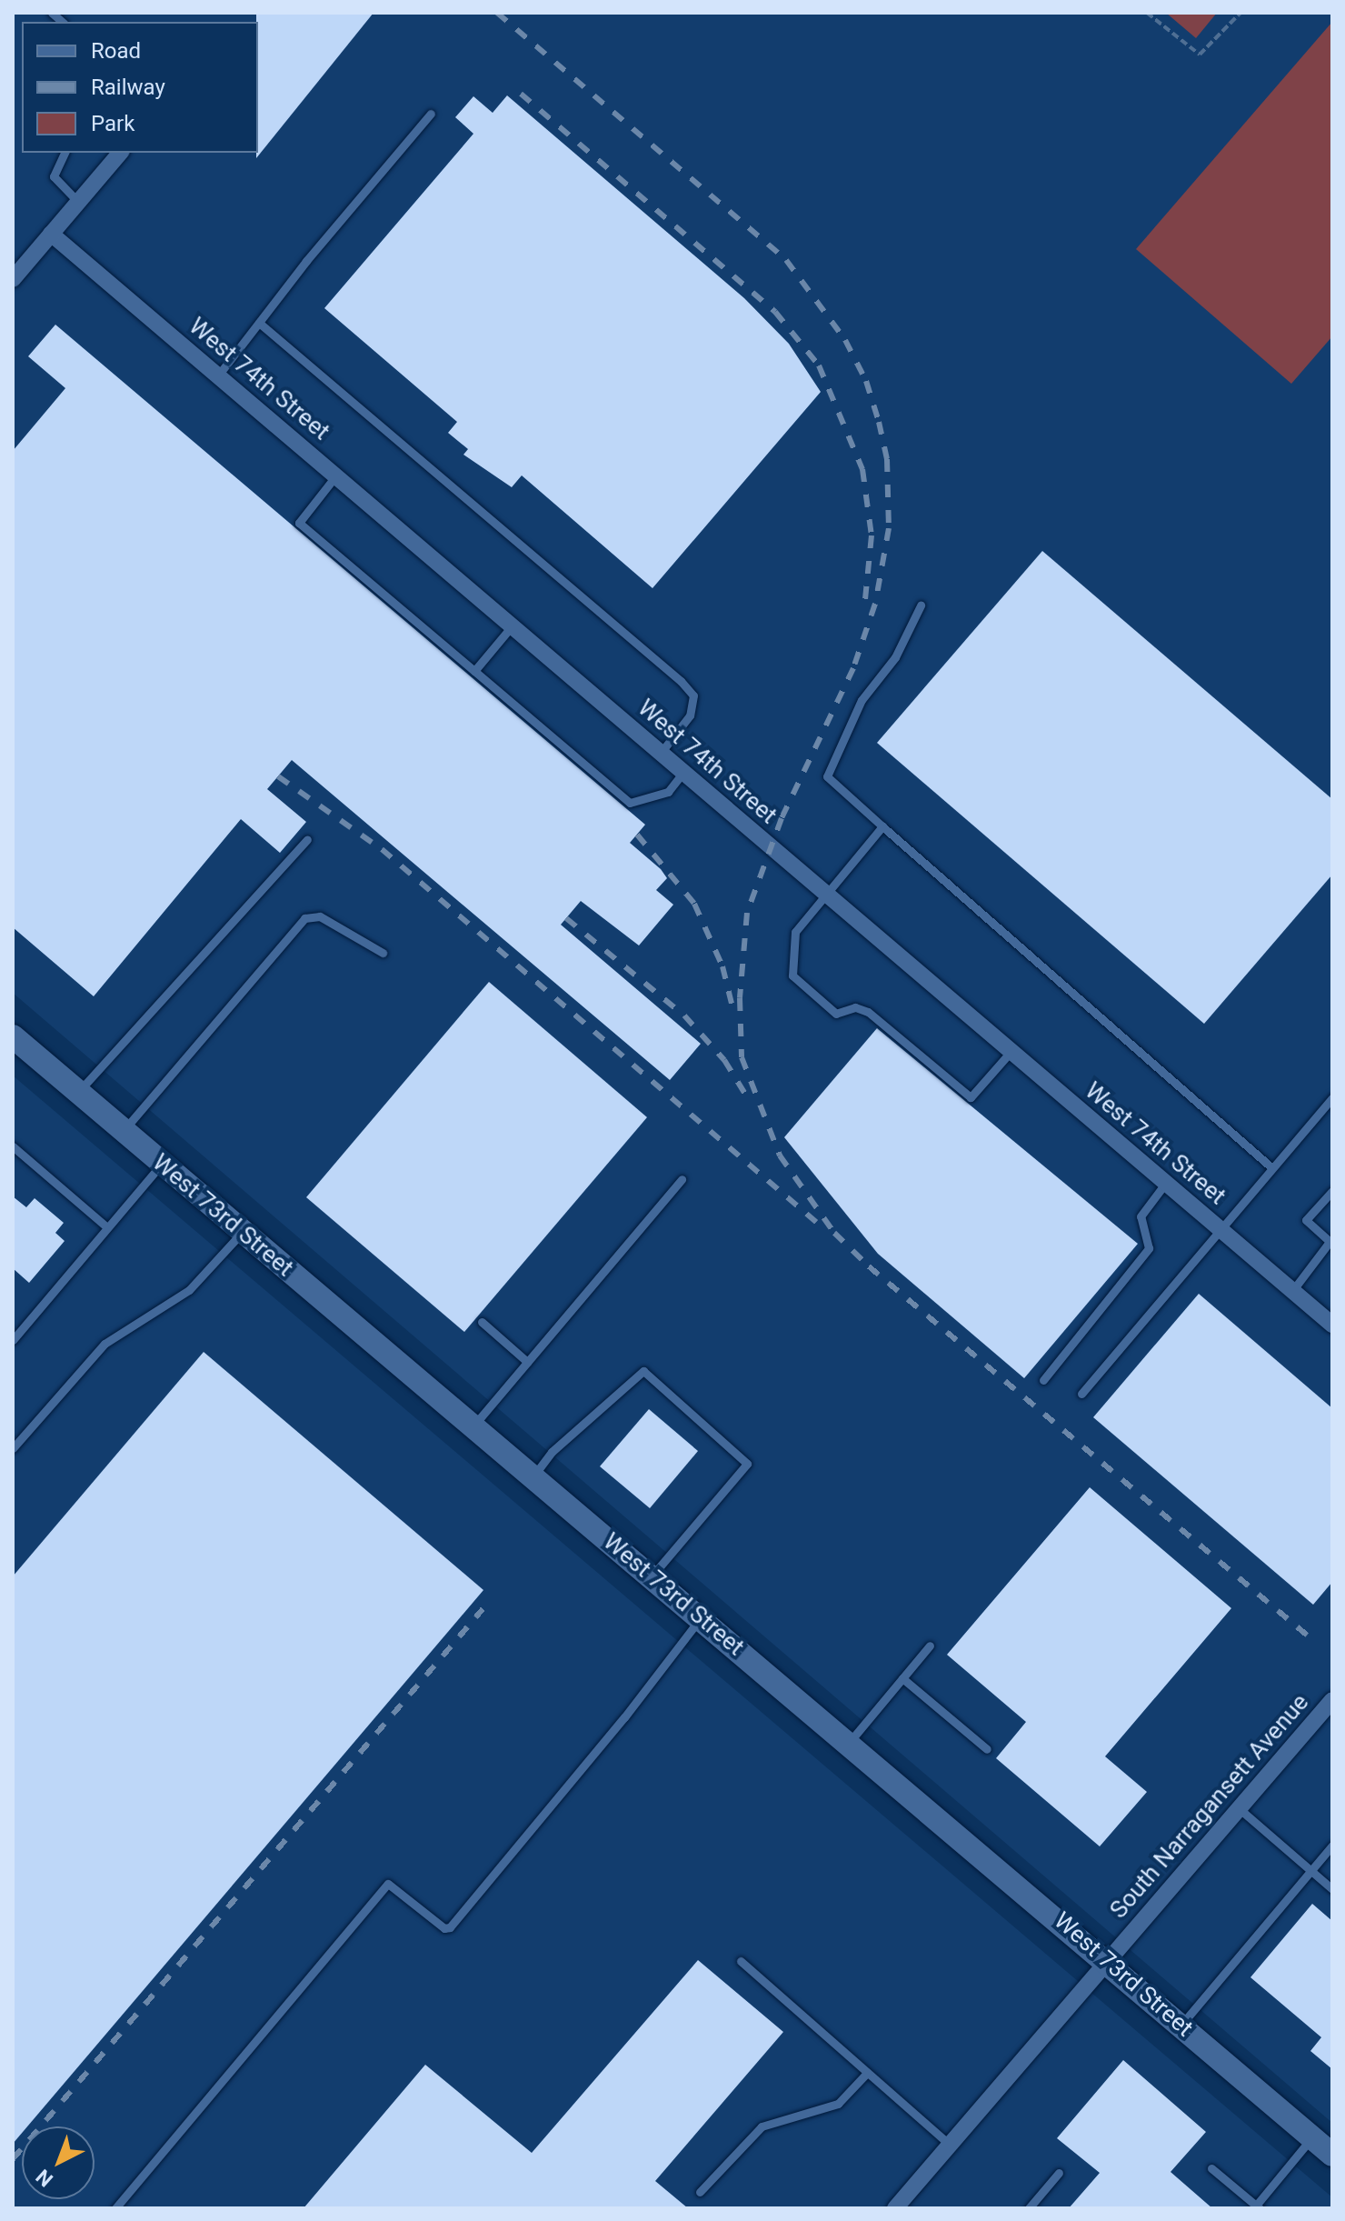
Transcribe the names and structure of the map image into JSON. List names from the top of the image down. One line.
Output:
{"streets":{"street":["West 74th Street","West 73rd Street","South Narragansett Avenue"]},"crossings":[["West 73rd Street","South Narragansett Avenue"]],"legend":["Road","Railway","Park"],"north":"bottom left"}
